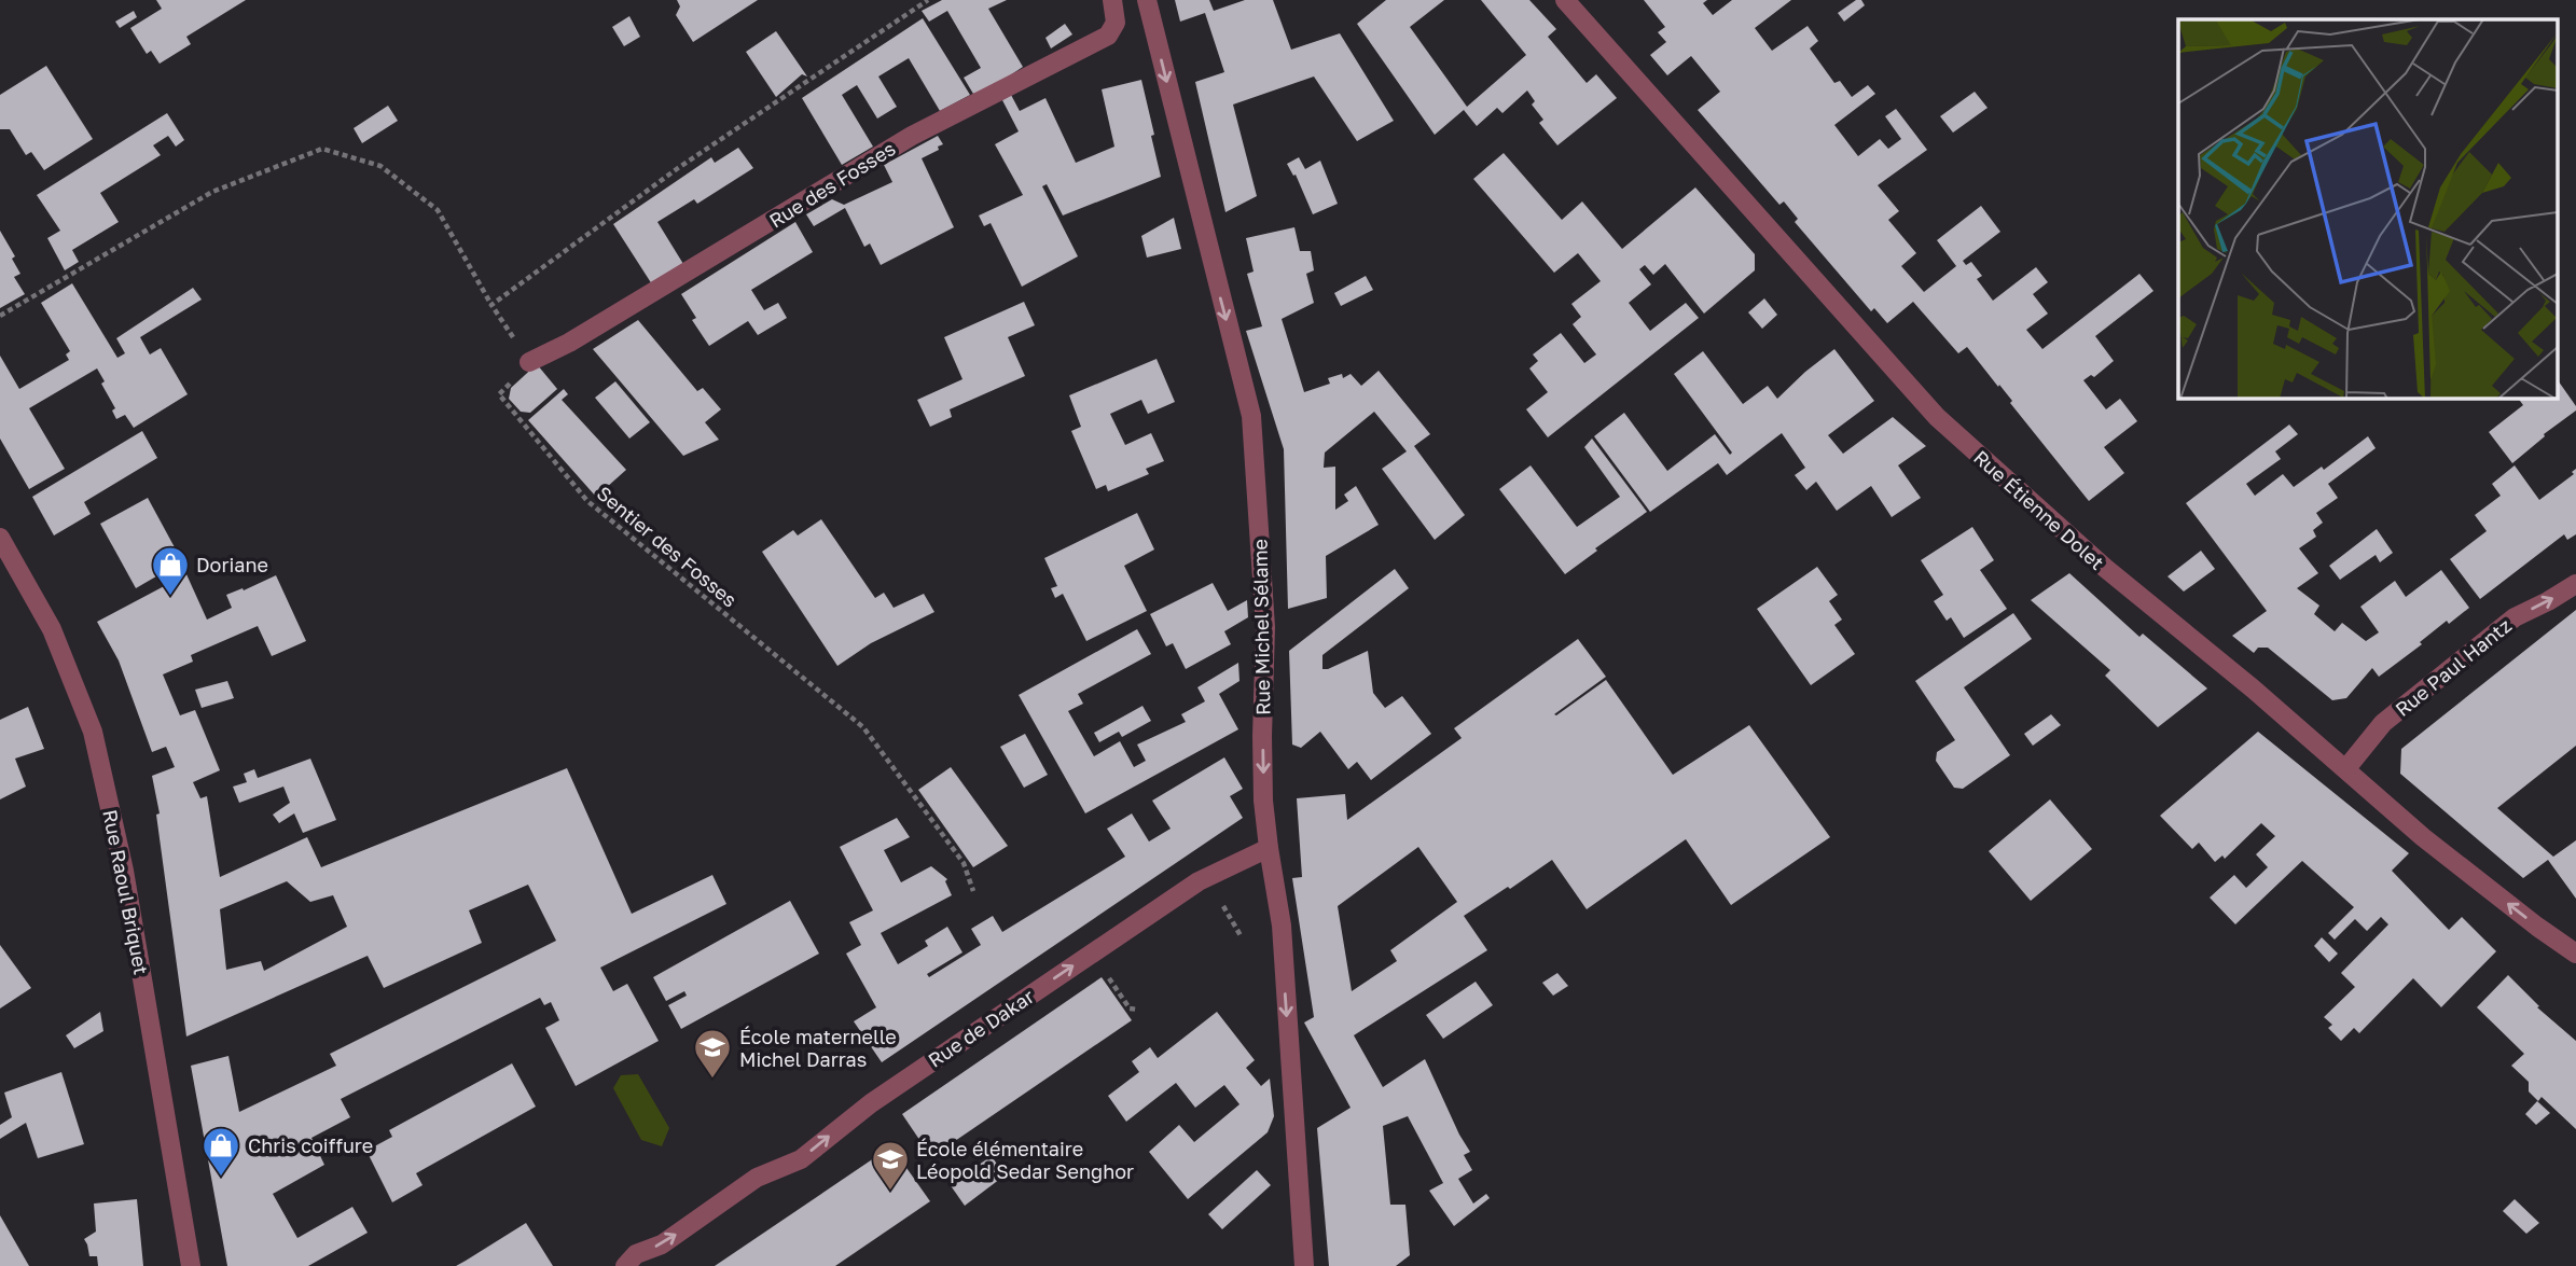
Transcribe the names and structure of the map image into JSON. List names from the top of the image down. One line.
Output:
{"streets":{"street":["Rue des Fosses","Rue Étienne Dolet","Rue Michel Sélame","Rue Paul Hantz","Rue Raoul Briquet","Rue de Dakar"],"path":["Sentier des Fosses"]},"crossings":[["Rue des Fosses","Sentier des Fosses"],["Rue Étienne Dolet","Rue Paul Hantz"],["Rue Michel Sélame","Rue de Dakar"]],"one_way":["Rue Michel Sélame","Rue Paul Hantz","Rue de Dakar"],"places":{"shop":["Doriane","Chris coiffure"],"school or university":["École maternelle Michel Darras","École élémentaire Léopold Sedar Senghor"]}}
